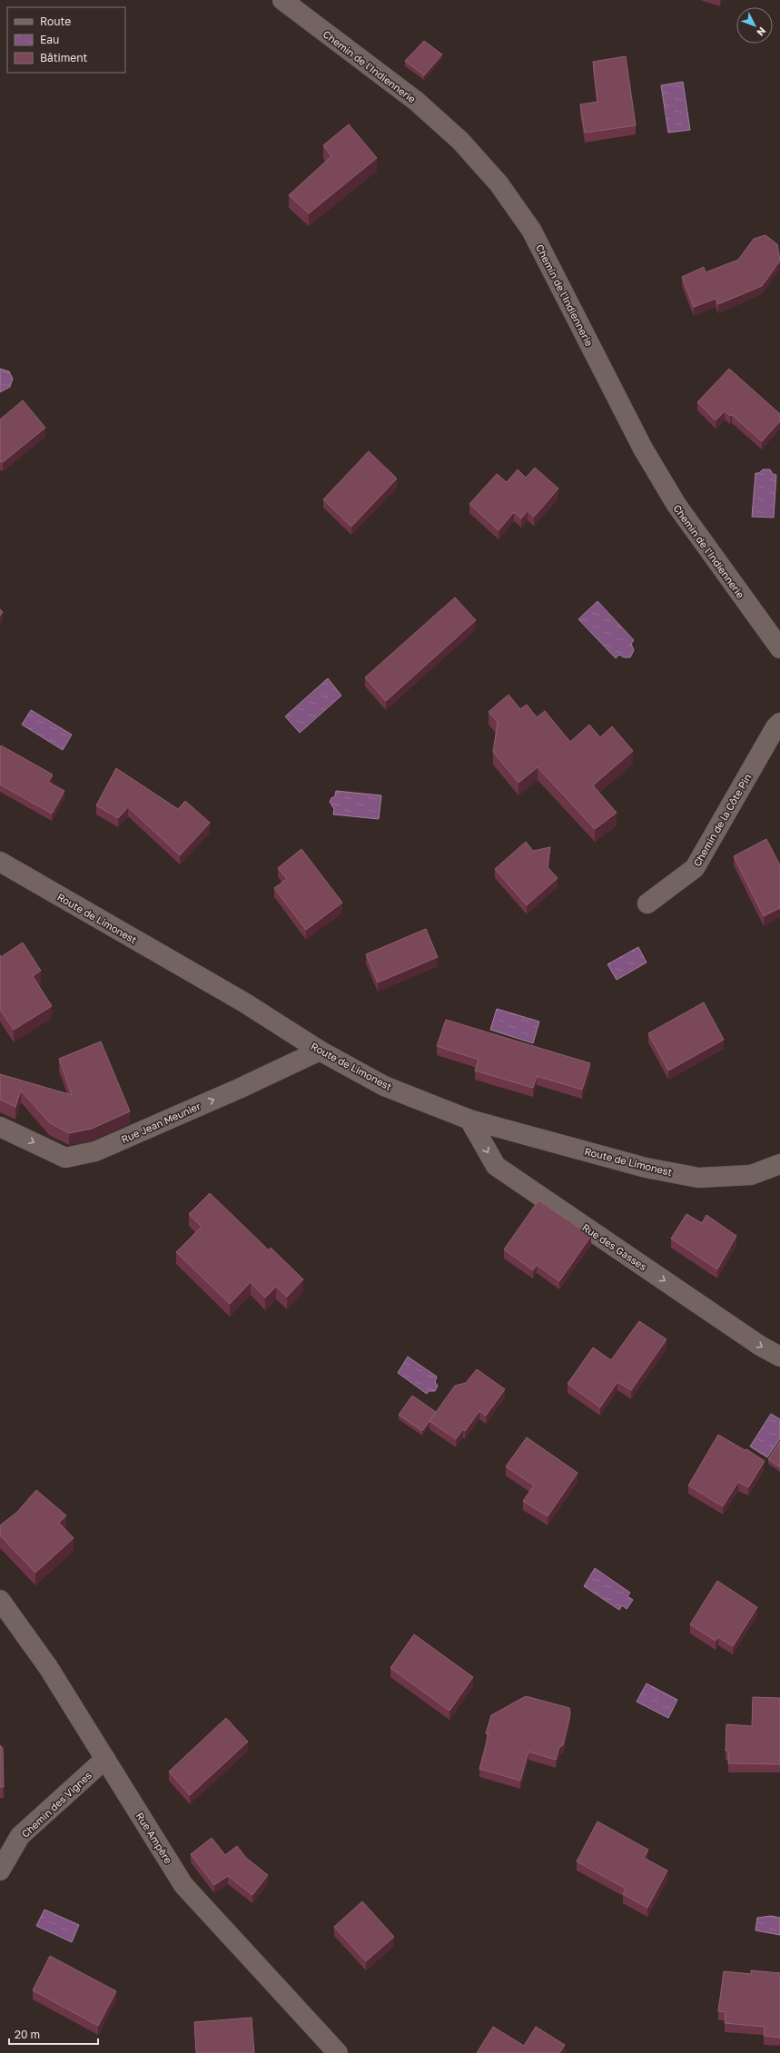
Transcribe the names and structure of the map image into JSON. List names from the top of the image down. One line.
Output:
{"streets":{"street":["Chemin de l'Indiennerie","Chemin de la Côte Pin","Route de Limonest","Rue Jean Meunier","Rue des Gasses","Chemin des Vignes","Rue Ampère"]},"crossings":[["Route de Limonest","Rue Jean Meunier"],["Route de Limonest","Rue des Gasses"],["Chemin des Vignes","Rue Ampère"]],"one_way":["Rue Jean Meunier","Rue des Gasses"],"legend":["Route","Eau","Bâtiment"],"scale_bar":"20 m","north":"bottom right"}
